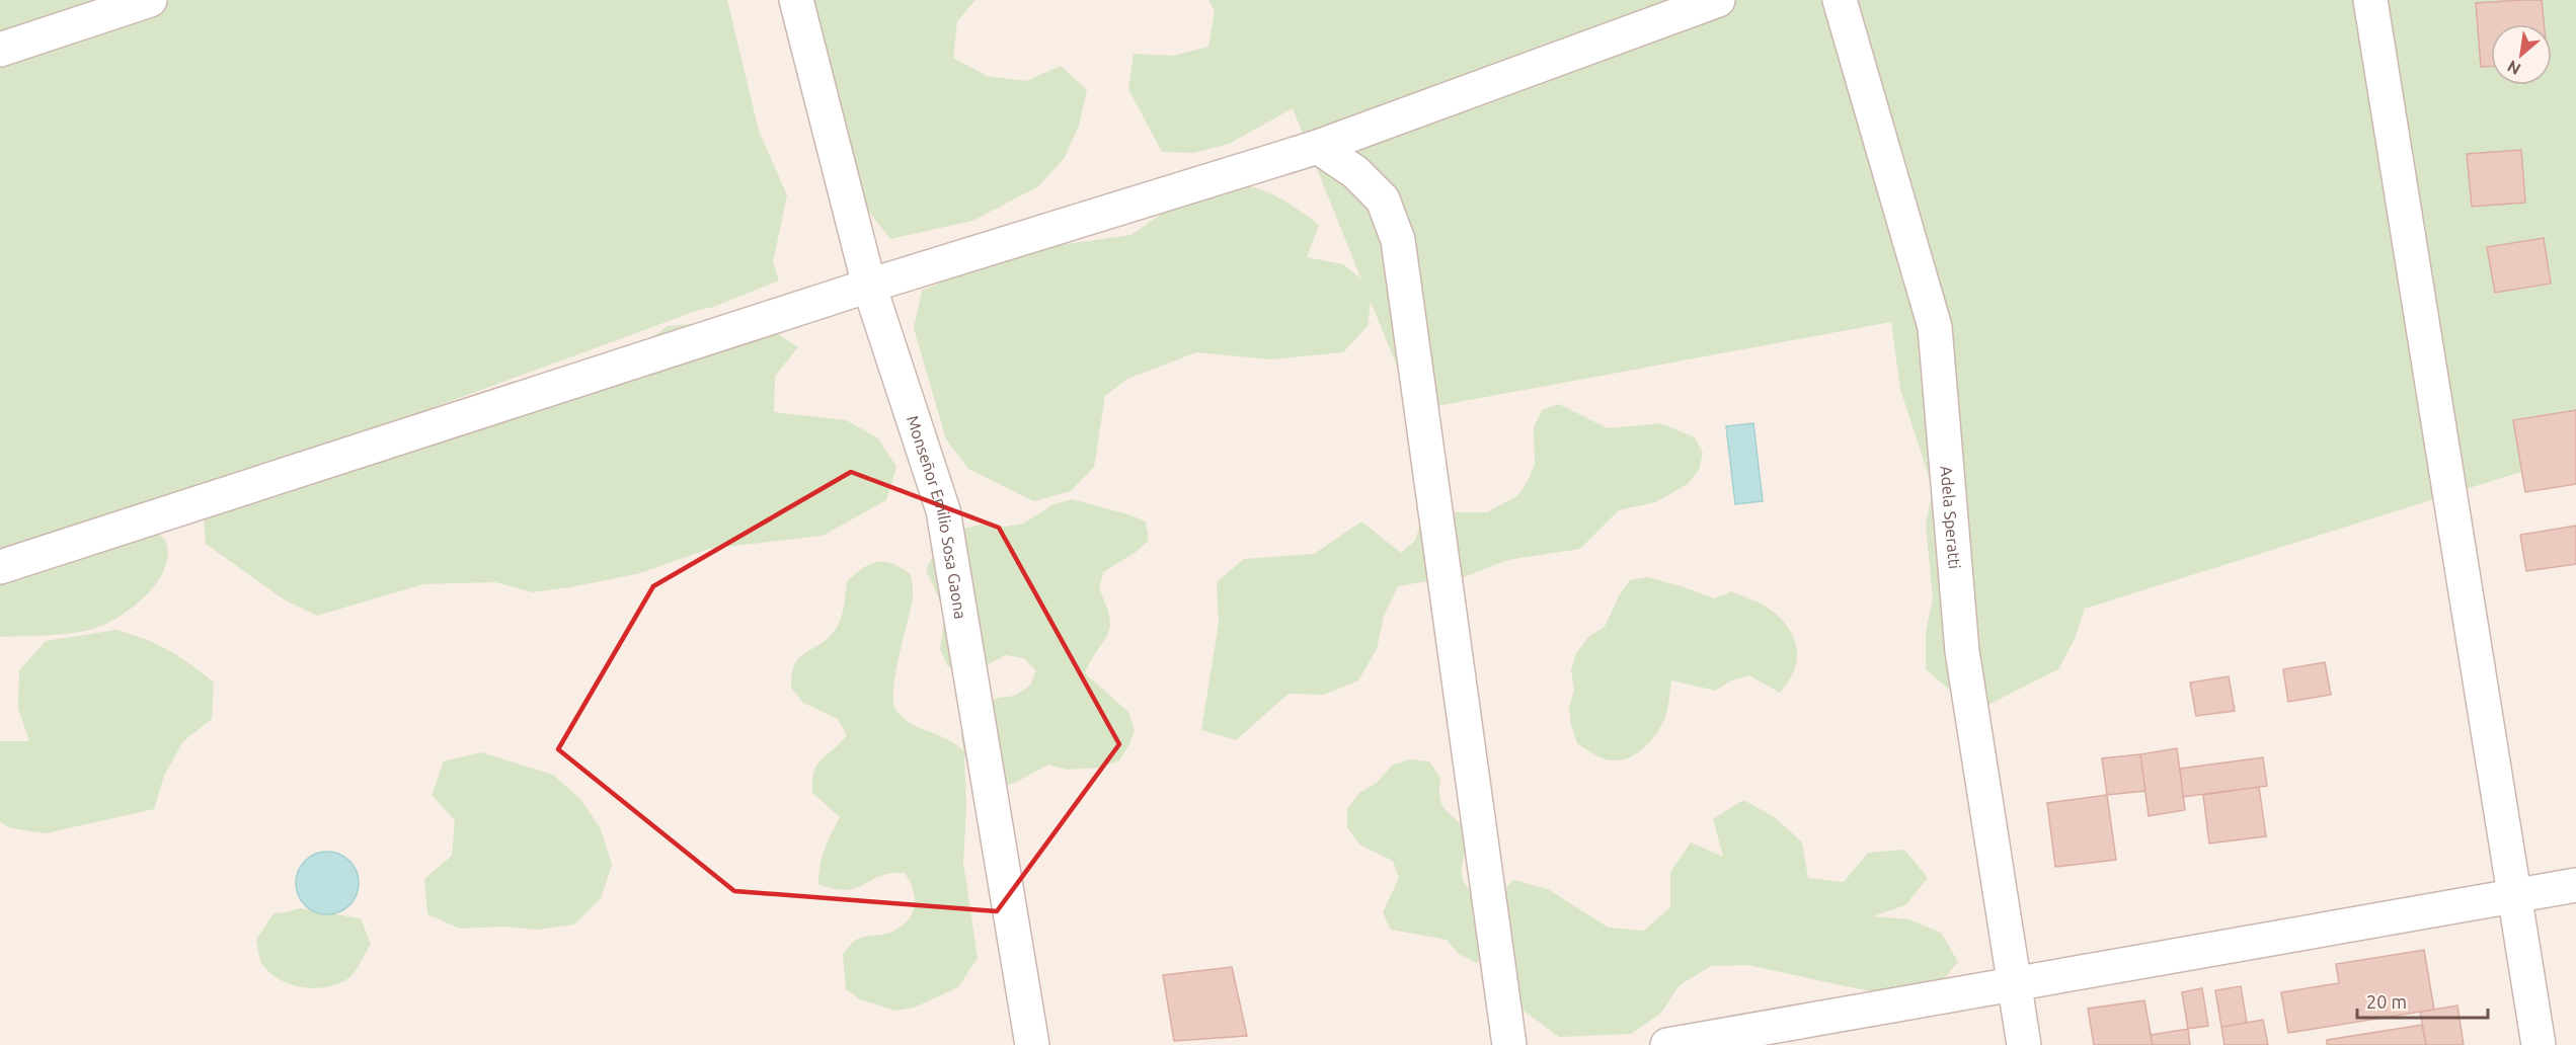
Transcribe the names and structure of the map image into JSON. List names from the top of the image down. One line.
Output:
{"streets":{"street":["Monseñor Emilio Sosa Gaona","Adela Speratti"]},"scale_bar":"20 m","north":"bottom left"}
